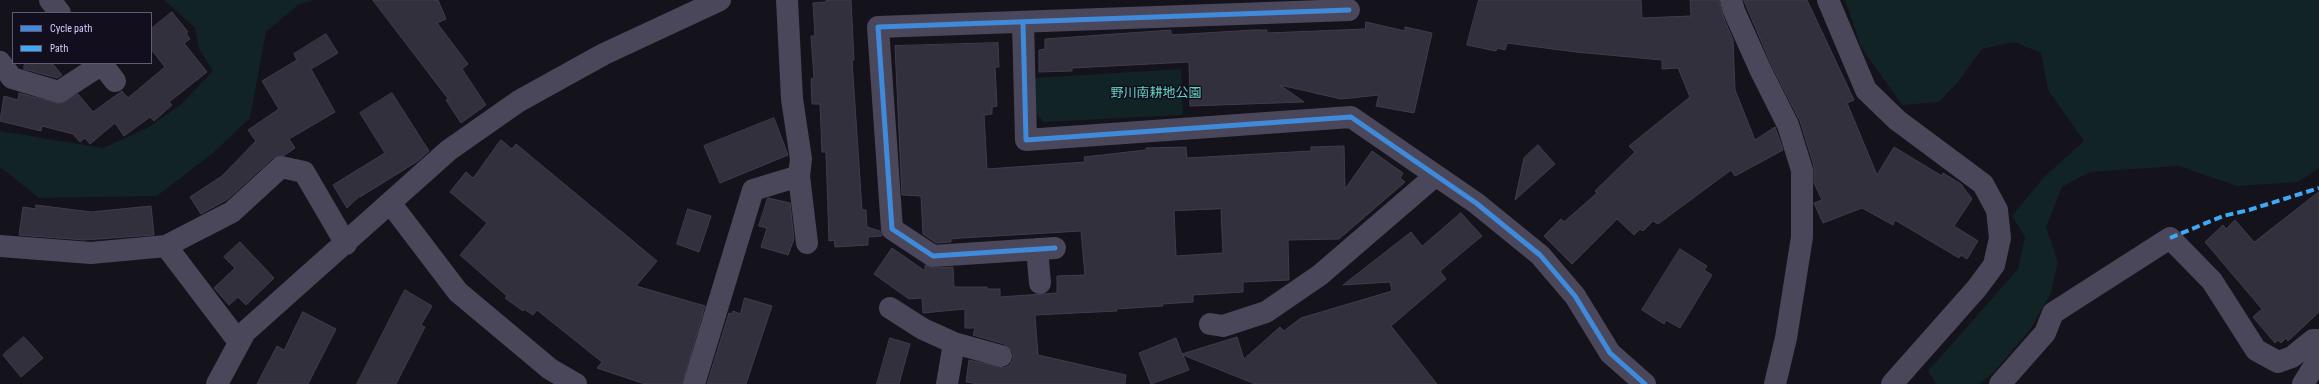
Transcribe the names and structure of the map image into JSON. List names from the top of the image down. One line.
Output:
{"parks":["野川南耕地公園"],"legend":["Cycle path","Path"]}
